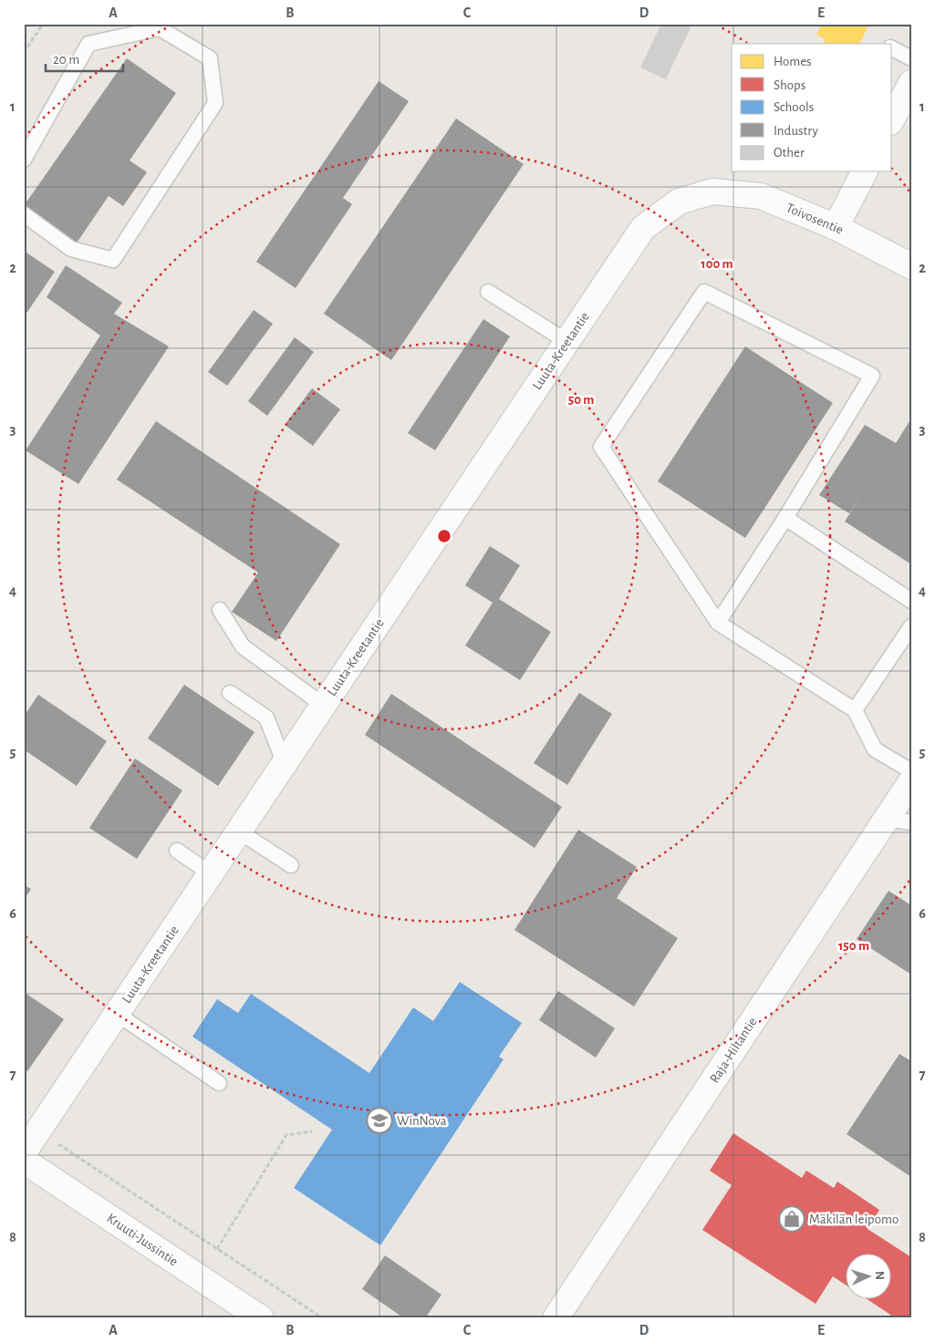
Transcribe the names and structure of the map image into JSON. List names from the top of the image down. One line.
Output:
{"streets":{"street":["Toivosentie","Luuta-Kreetantie","Raja-Hiltantie","Kruuti-Jussintie"]},"crossings":[["Toivosentie","Luuta-Kreetantie"]],"places":{"school or university":["WinNova"],"shop":["Mäkilän leipomo"]},"legend":["Homes","Shops","Schools","Industry","Other"],"scale_bar":"20 m","north":"right","grid":{"columns":["A","B","C","D","E"],"rows":["1","2","3","4","5","6","7","8"]},"rings":["100 m","50 m","150 m"]}
